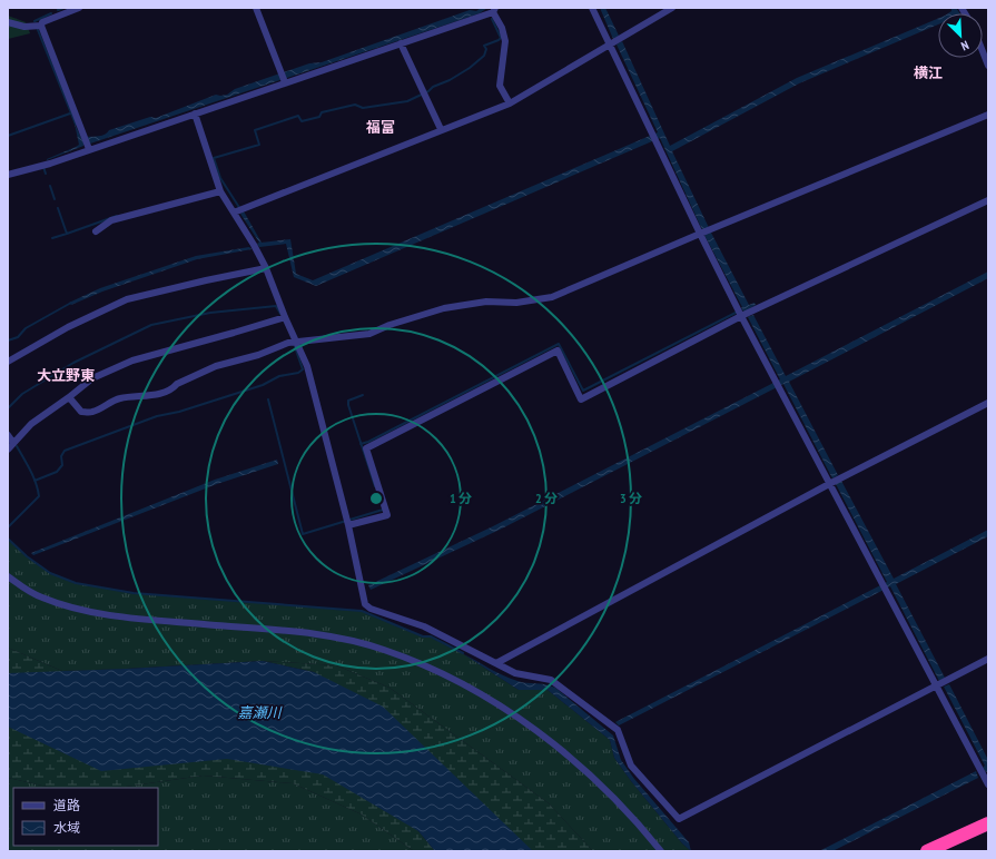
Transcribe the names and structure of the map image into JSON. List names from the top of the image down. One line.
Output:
{"districts":["横江","福富","大立野東"],"water":["嘉瀬川"],"legend":["道路","水域"],"north":"bottom right","rings":["1 分","2 分","3 分"]}
